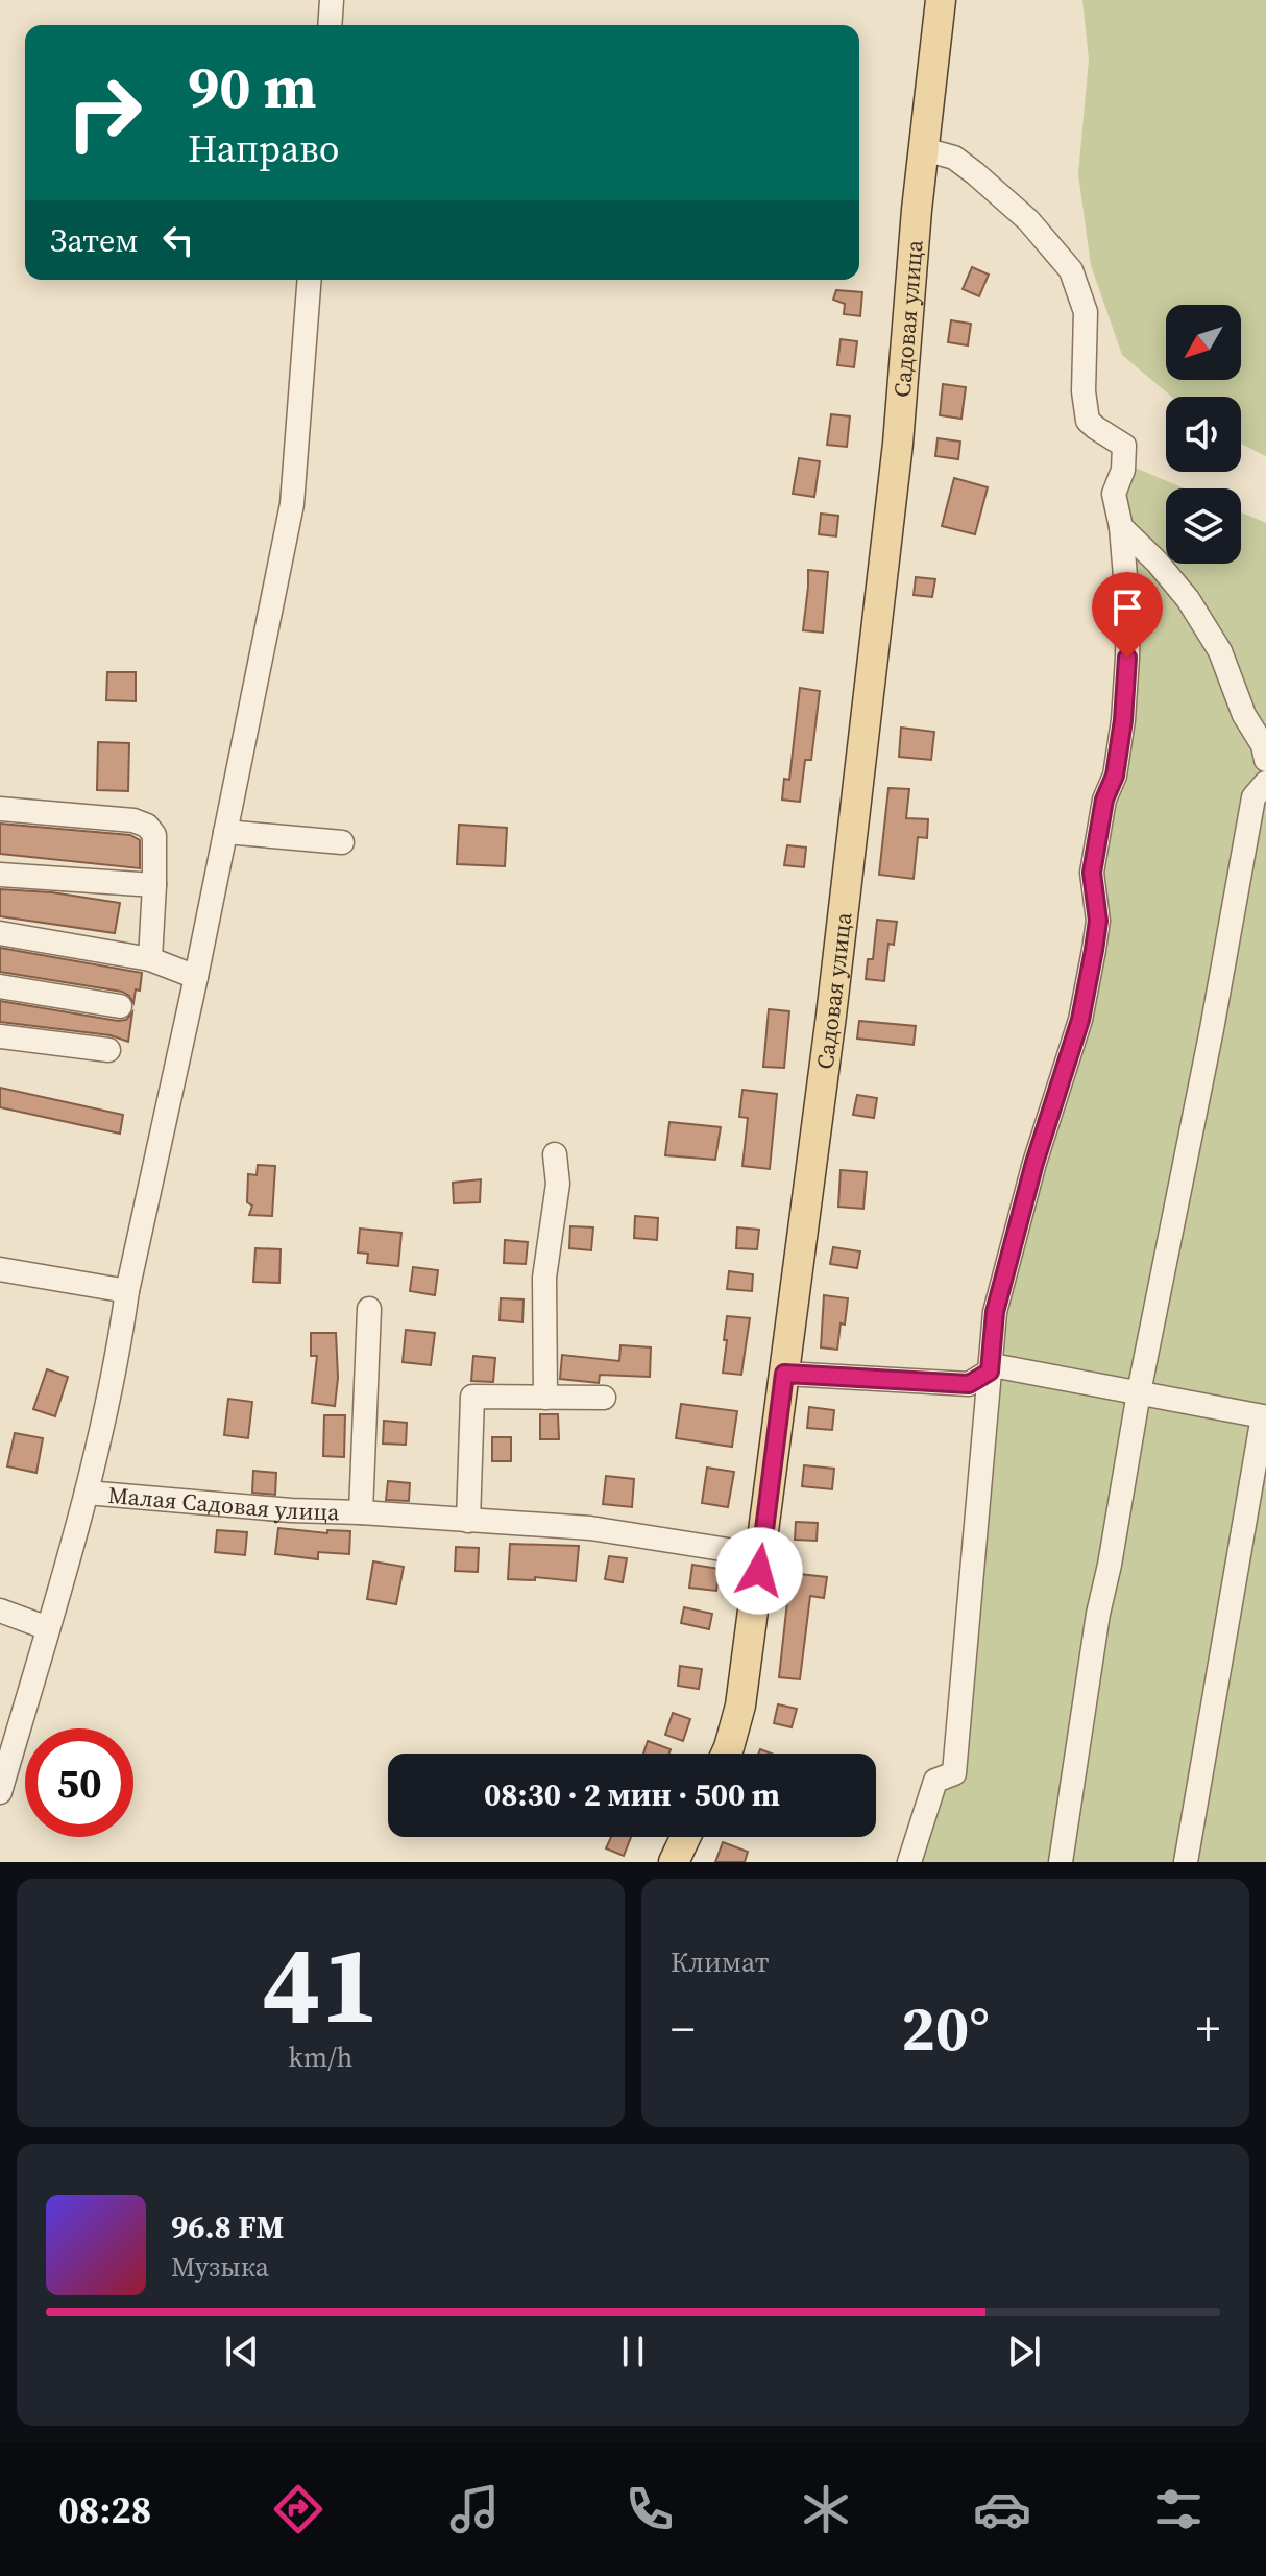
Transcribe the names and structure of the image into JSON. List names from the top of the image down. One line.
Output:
{"streets":{"main road":["Садовая улица"],"street":["Малая Садовая улица"]},"crossings":[["Садовая улица","Малая Садовая улица"]],"north":"bottom left","page":{"turn":["90 m","Направо"],"then":"Затем","limit":"50","trip":"08:30 · 2 мин · 500 m","tile":[["41","km/h"],"Климат"],"heat":["−","20°","+"],"song":["96.8 FM","Музыка"],"tabs":"08:28"}}
